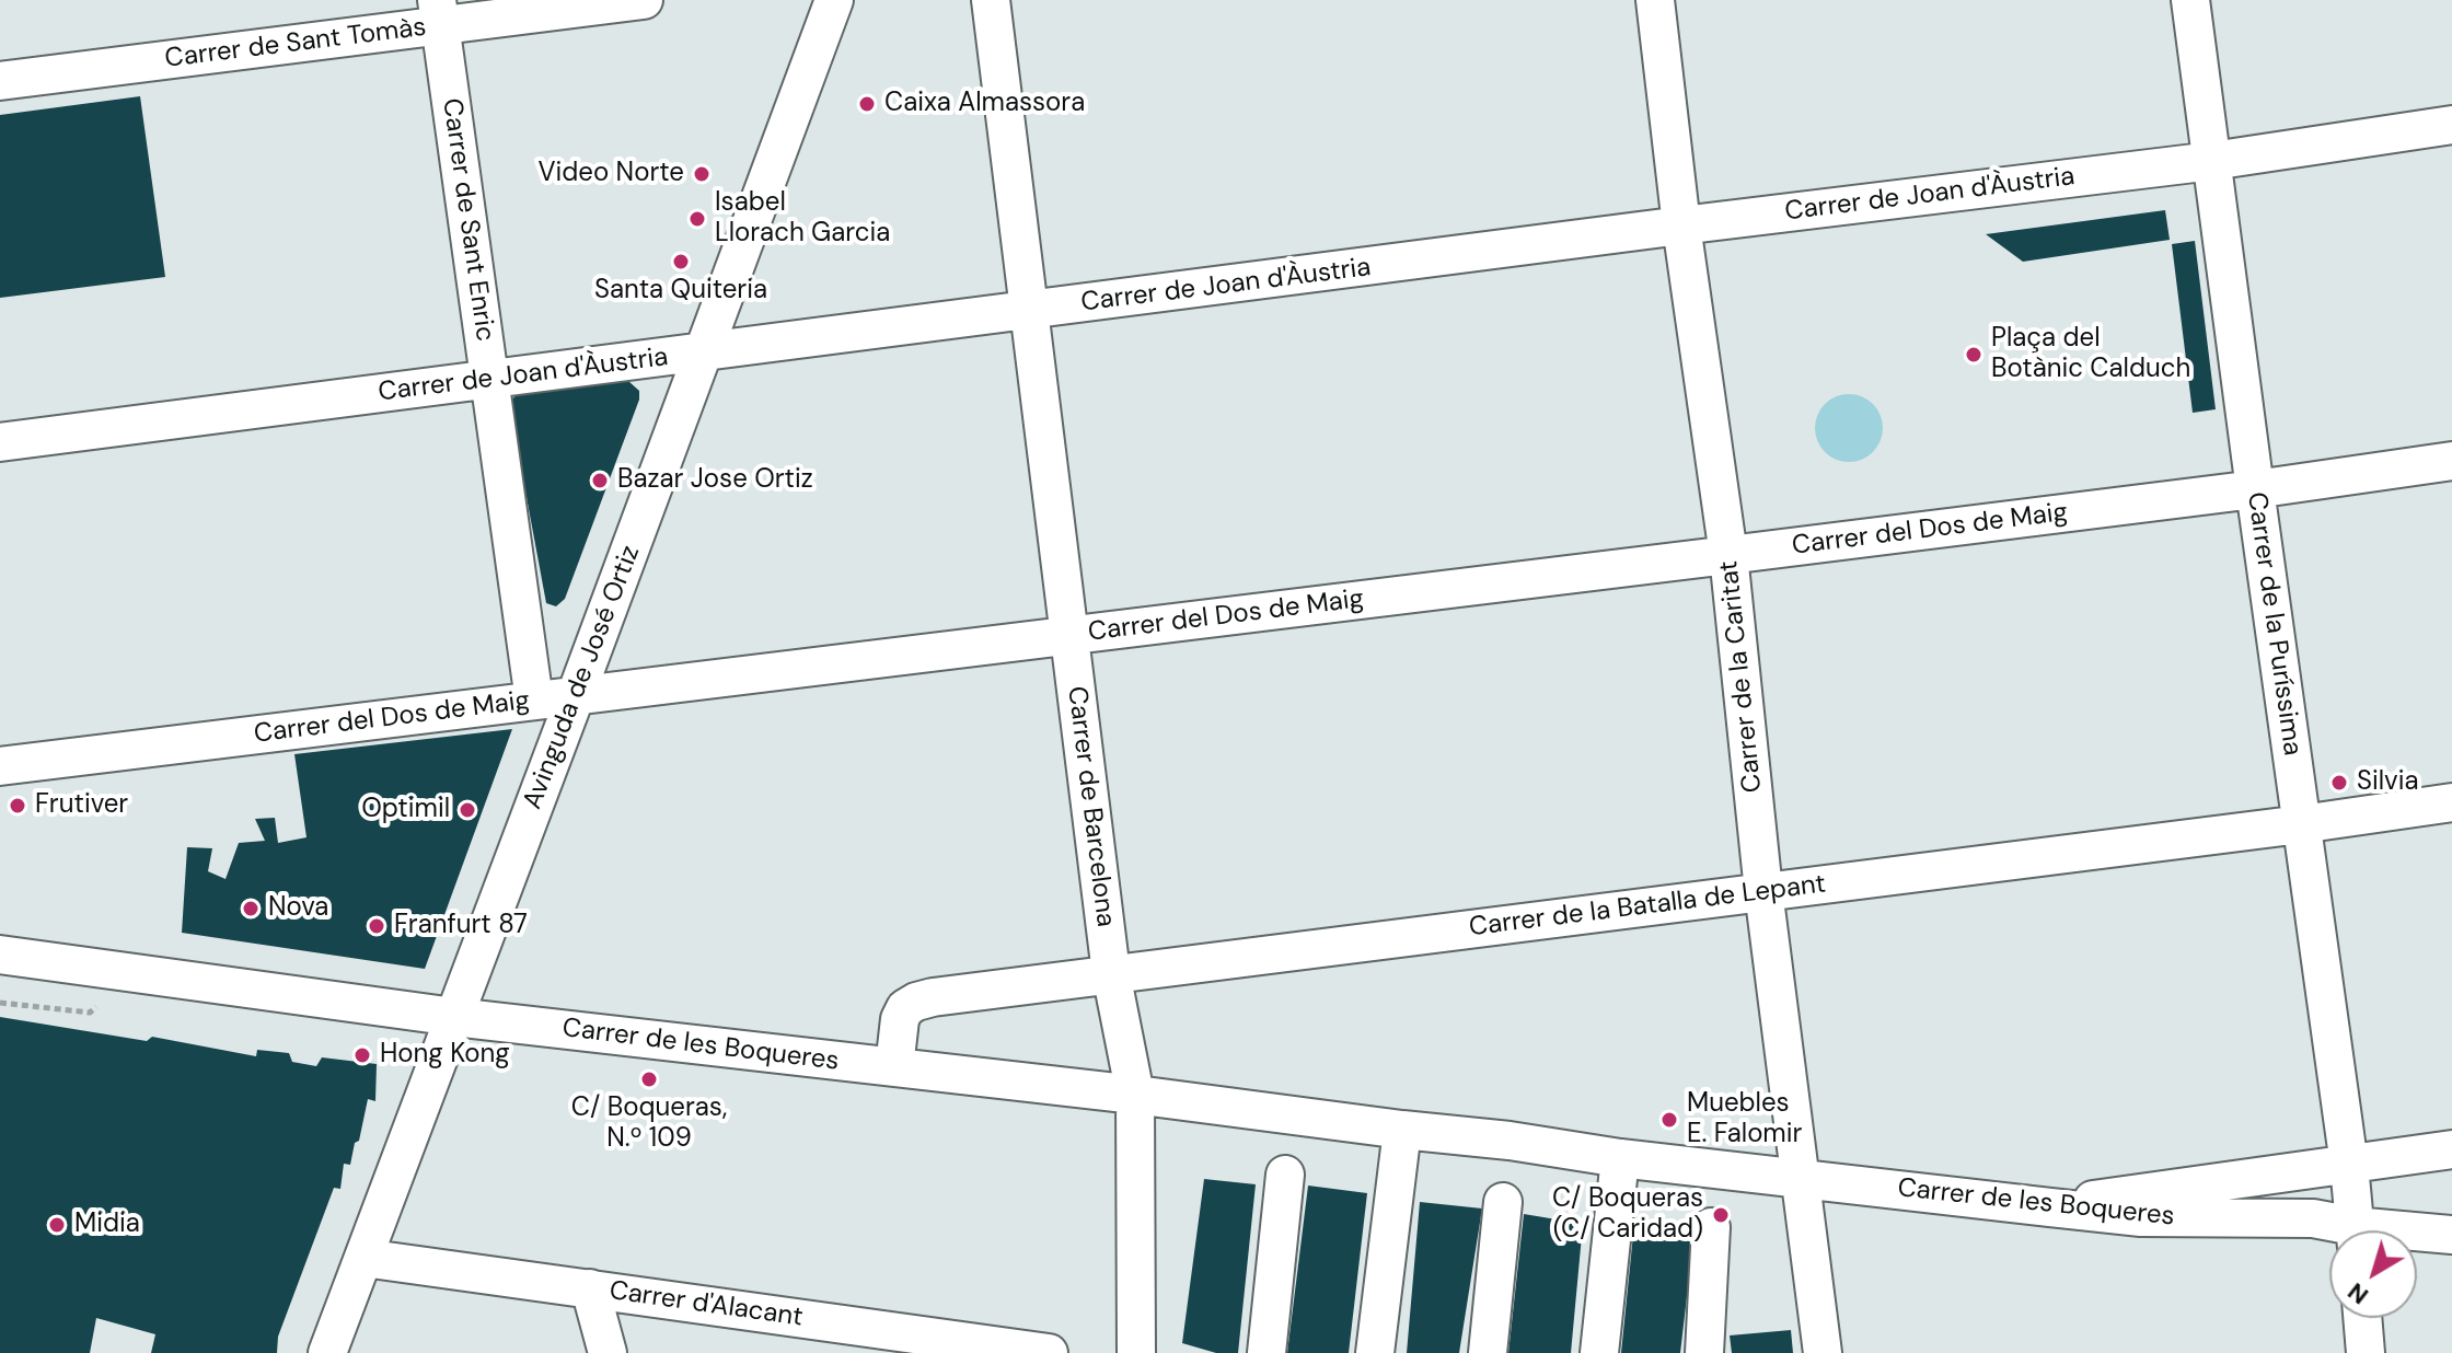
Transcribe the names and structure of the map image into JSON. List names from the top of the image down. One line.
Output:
{"streets":{"street":["Carrer de Sant Tomàs","Carrer de Joan d'Àustria","Carrer de Sant Enric","Carrer del Dos de Maig","Carrer de la Puríssima","Carrer de la Caritat","Avinguda de José Ortiz","Carrer de Barcelona","Carrer de la Batalla de Lepant","Carrer de les Boqueres","Carrer d'Alacant"]},"crossings":[["Carrer de Sant Tomàs","Carrer de Sant Enric"],["Carrer de Joan d'Àustria","Carrer de Sant Enric"],["Carrer de Joan d'Àustria","Carrer de la Puríssima"],["Carrer de Joan d'Àustria","Carrer de la Caritat"],["Carrer de Joan d'Àustria","Avinguda de José Ortiz"],["Carrer de Joan d'Àustria","Carrer de Barcelona"],["Carrer de Sant Enric","Carrer del Dos de Maig"],["Carrer del Dos de Maig","Carrer de la Puríssima"],["Carrer del Dos de Maig","Carrer de la Caritat"],["Carrer del Dos de Maig","Avinguda de José Ortiz"],["Carrer del Dos de Maig","Carrer de Barcelona"],["Carrer de la Puríssima","Carrer de la Batalla de Lepant"],["Carrer de la Caritat","Carrer de la Batalla de Lepant"],["Carrer de la Caritat","Carrer de les Boqueres"],["Avinguda de José Ortiz","Carrer de les Boqueres"],["Avinguda de José Ortiz","Carrer d'Alacant"],["Carrer de Barcelona","Carrer de la Batalla de Lepant"],["Carrer de Barcelona","Carrer de les Boqueres"],["Carrer de la Batalla de Lepant","Carrer de les Boqueres"]],"places":["Caixa Almassora","Video Norte","Isabel Llorach Garcia","Santa Quiteria","Plaça del Botànic Calduch","Bazar Jose Ortiz","Silvia","Frutiver","Optimil","Nova","Franfurt 87","Hong Kong","C/ Boqueras, N.º 109","Muebles E. Falomir","C/ Boqueras (C/ Caridad)","Midia"],"north":"bottom left"}
